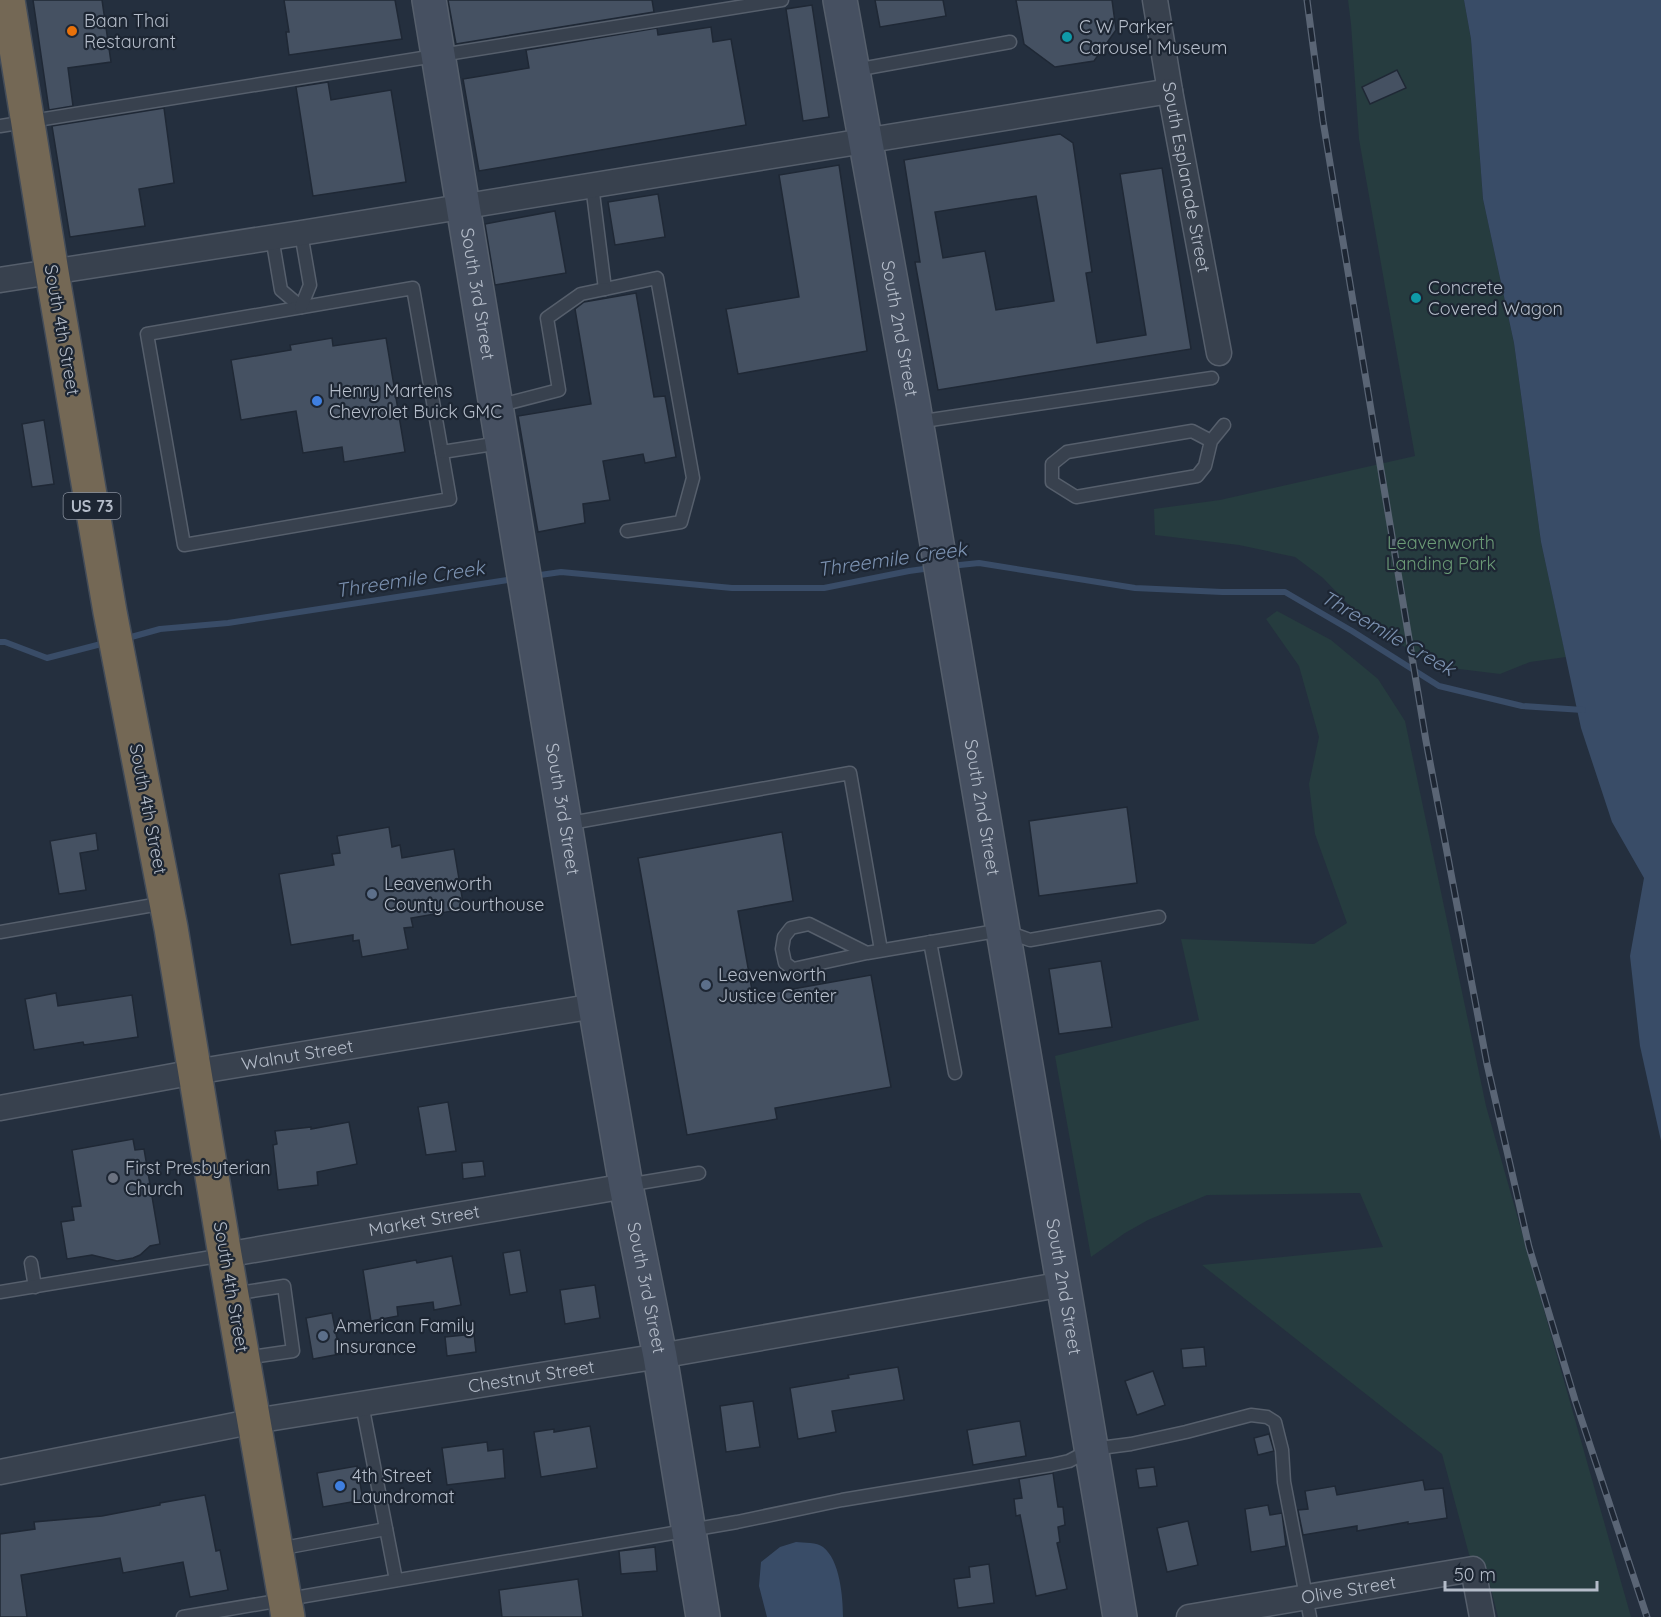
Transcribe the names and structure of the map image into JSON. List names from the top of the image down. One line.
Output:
{"streets":{"highway":["South 4th Street","US 73"],"street":["South Esplanade Street","South 3rd Street","South 2nd Street","Walnut Street","Market Street","Chestnut Street","Olive Street"]},"crossings":[["South 3rd Street","Walnut Street"],["South 3rd Street","Market Street"],["South 3rd Street","Chestnut Street"],["South 2nd Street","Chestnut Street"],["South 4th Street","Walnut Street"],["South 4th Street","Market Street"],["South 4th Street","Chestnut Street"]],"water":["Threemile Creek"],"parks":["Leavenworth Landing Park"],"places":["Baan Thai Restaurant","C W Parker Carousel Museum","Concrete Covered Wagon","Henry Martens Chevrolet Buick GMC","Leavenworth County Courthouse","Leavenworth Justice Center","First Presbyterian Church","American Family Insurance","4th Street Laundromat"],"scale_bar":"50 m"}
